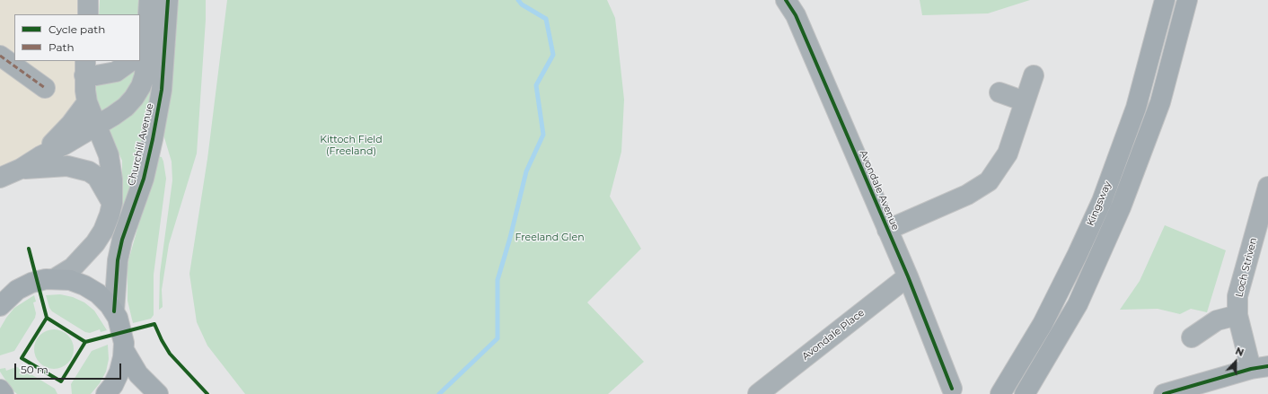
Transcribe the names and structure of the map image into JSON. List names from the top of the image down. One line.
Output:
{"streets":{"highway":["Kingsway"],"street":["Churchill Avenue","Avondale Avenue","Loch Striven","Avondale Place"]},"crossings":[["Avondale Avenue","Avondale Place"]],"parks":["Kittoch Field (Freeland)","Freeland Glen"],"legend":["Cycle path","Path"],"scale_bar":"50 m","north":"top"}
